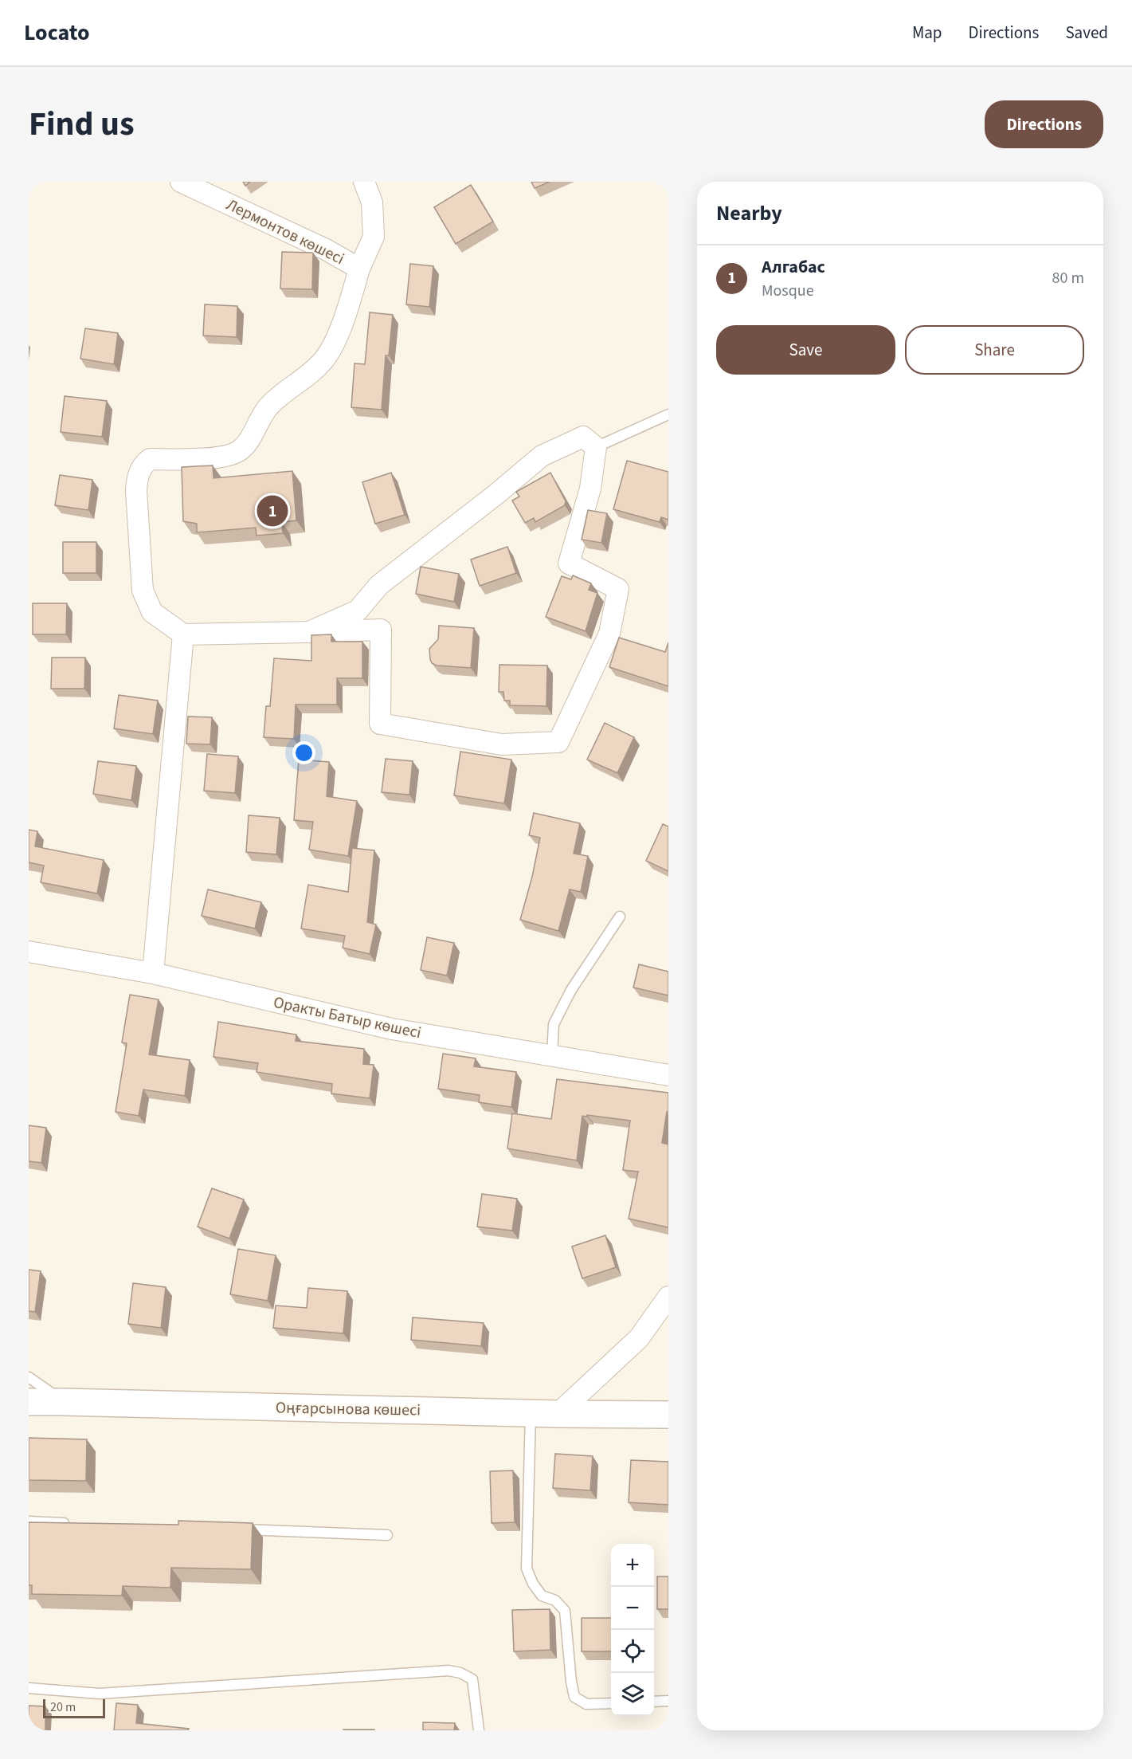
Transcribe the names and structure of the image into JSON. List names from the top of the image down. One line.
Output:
{"streets":{"main road":["Оңғарсынова көшесі"],"street":["Лермонтов көшесі","Оракты Батыр көшесі"]},"scale_bar":"20 m","page":{"header":"Locato","nav":["Map","Directions","Saved"],"title":"Find us","buttons":["Directions",["Save","Share"]],"heading":"Nearby","list":[{"mark":"1","name":"Алгабас","note":"Mosque","value":"80 m"}],"pins":"1","map_buttons":["+","−"],"scale":"20 m"}}
